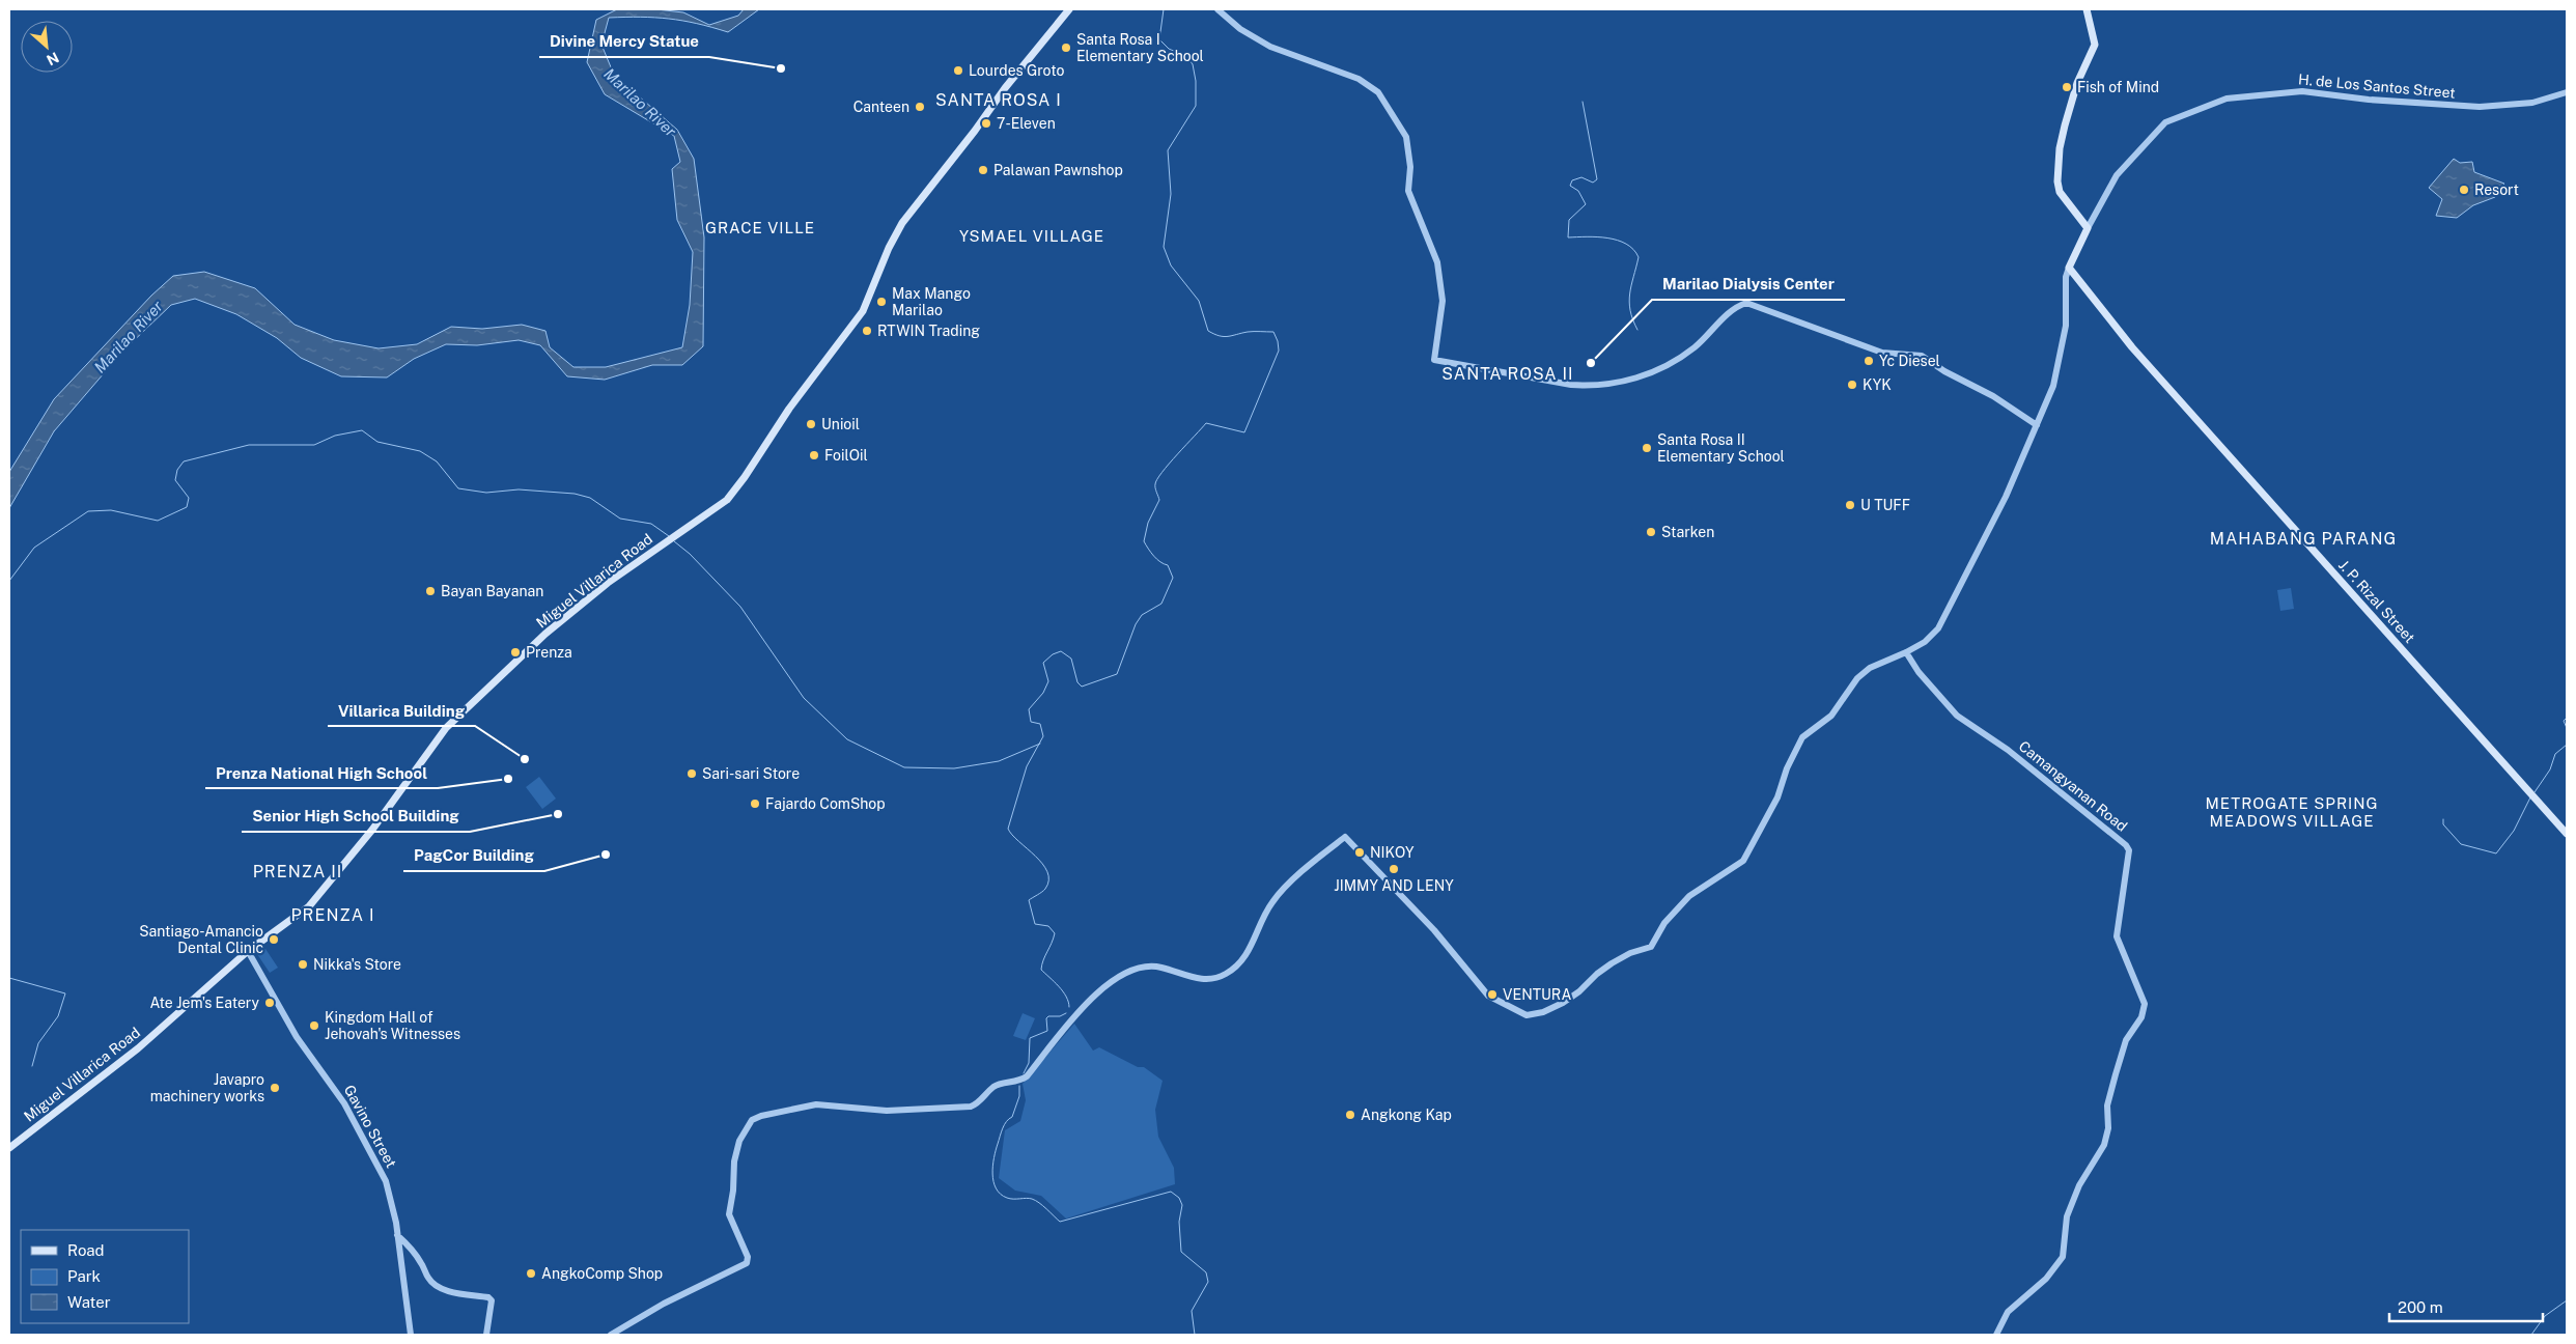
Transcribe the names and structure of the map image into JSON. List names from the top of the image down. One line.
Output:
{"streets":{"main road":["Miguel Villarica Road","J. P. Rizal Street"],"street":["H. de Los Santos Street","Camangyanan Road","Gavino Street"]},"crossings":[["Miguel Villarica Road","Gavino Street"]],"districts":["SANTA ROSA I","GRACE VILLE","YSMAEL VILLAGE","SANTA ROSA II","MAHABANG PARANG","METROGATE SPRING MEADOWS VILLAGE","PRENZA II","PRENZA I"],"water":["Marilao River"],"places":["Santa Rosa I Elementary School","Divine Mercy Statue","Lourdes Groto","Fish of Mind","Canteen","7-Eleven","Palawan Pawnshop","Resort","Max Mango Marilao","RTWIN Trading","Yc Diesel","Marilao Dialysis Center","KYK","Unioil","Santa Rosa II Elementary School","FoilOil","U TUFF","Starken","Bayan Bayanan","Prenza","Villarica Building","Sari-sari Store","Prenza National High School","Fajardo ComShop","Senior High School Building","NIKOY","PagCor Building","JIMMY AND LENY","Santiago-Amancio Dental Clinic","Nikka's Store","VENTURA","Ate Jem's Eatery","Kingdom Hall of Jehovah's Witnesses","Javapro machinery works","Angkong Kap","AngkoComp Shop"],"legend":["Road","Park","Water"],"scale_bar":"200 m","north":"bottom right"}
